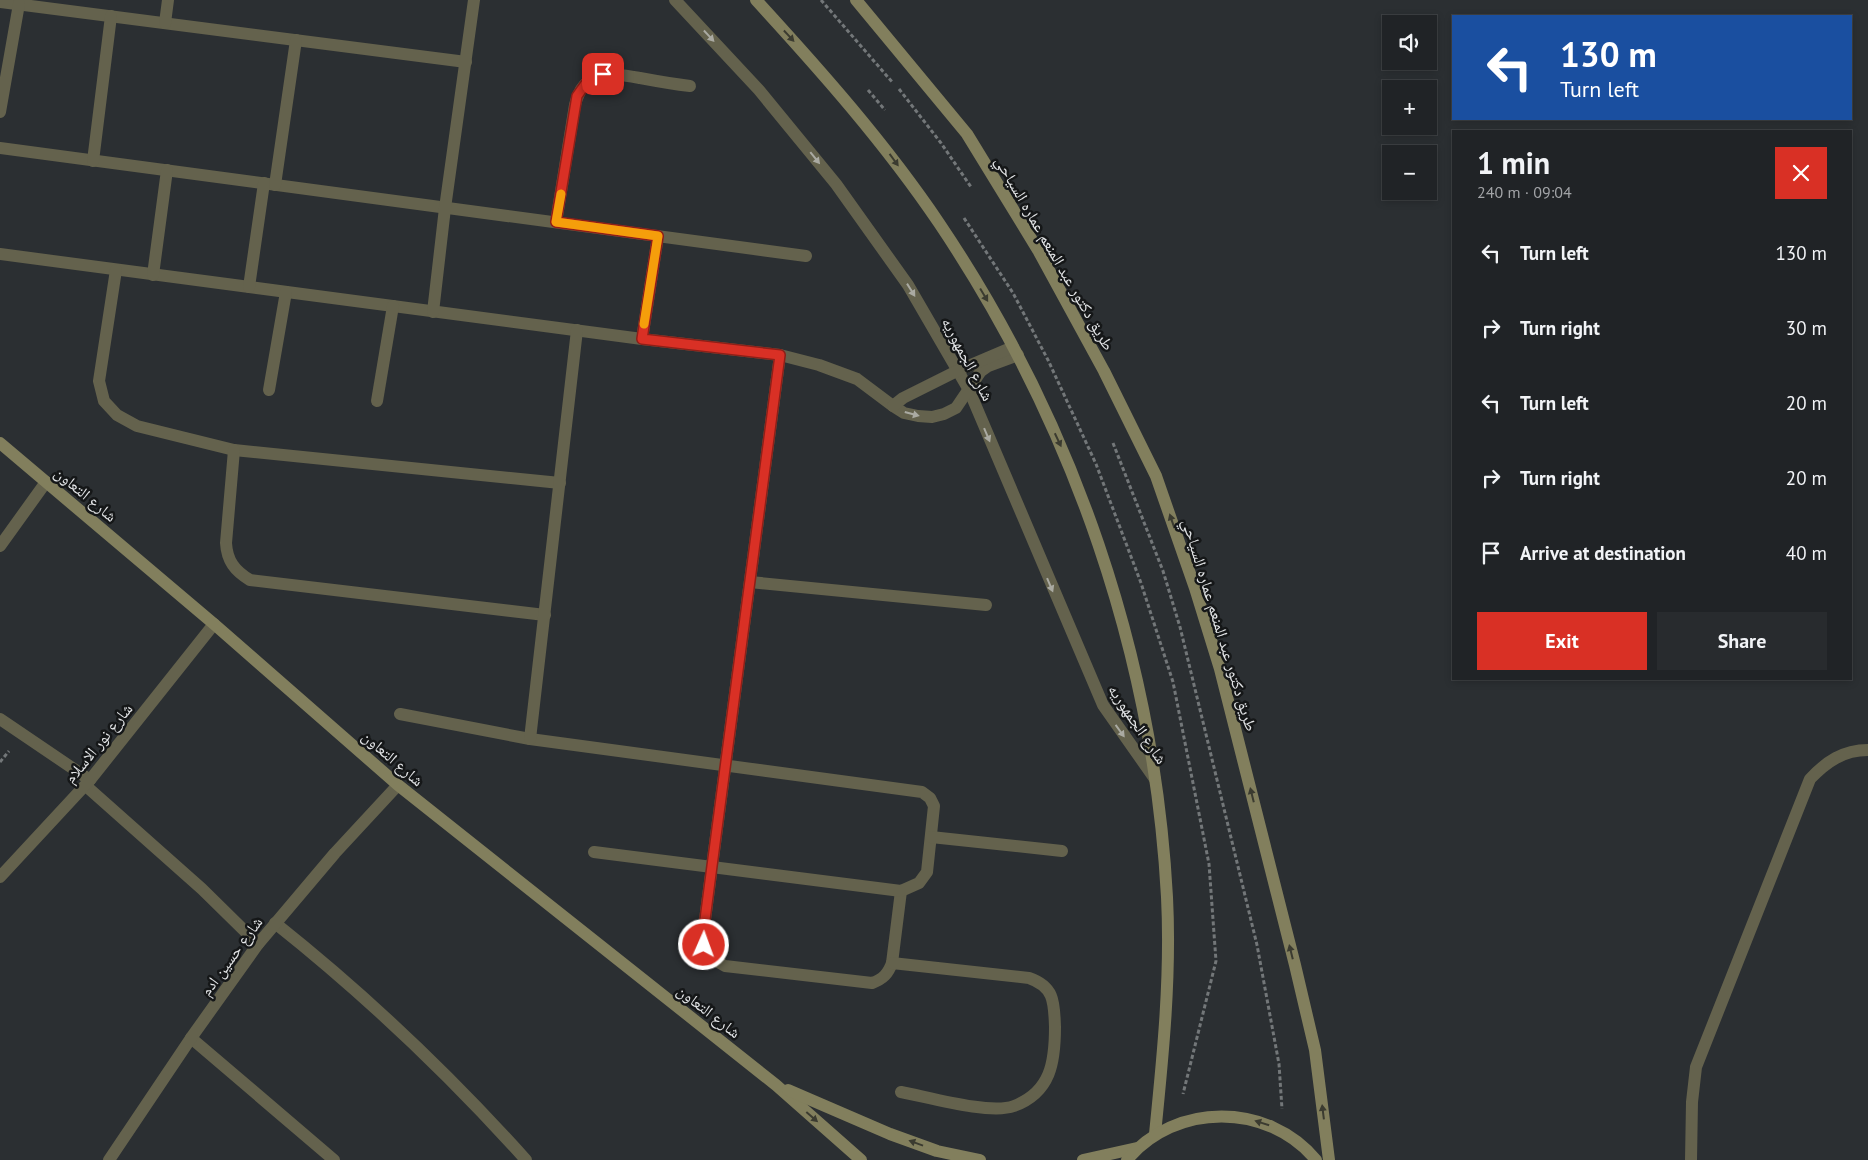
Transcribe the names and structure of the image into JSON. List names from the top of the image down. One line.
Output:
{"streets":{"main road":["طريق دكتور عبد المنعم عماره السياحي","شارع التعاون"],"street":["شارع الجمهوريه","شارع نور الاسلام","شارع حسين ادم"]},"crossings":[["شارع التعاون","شارع نور الاسلام"],["شارع التعاون","شارع حسين ادم"]],"one_way":["شارع الجمهوريه"],"page":{"map_buttons":["+","−"],"turn":["130 m","Turn left"],"heading":["1 min","240 m · 09:04"],"list":[{"name":"Turn left","value":"130 m"},{"name":"Turn right","value":"30 m"},{"name":"Turn left","value":"20 m"},{"name":"Turn right","value":"20 m"},{"name":"Arrive at destination","value":"40 m"}],"buttons":["Exit","Share"]}}
